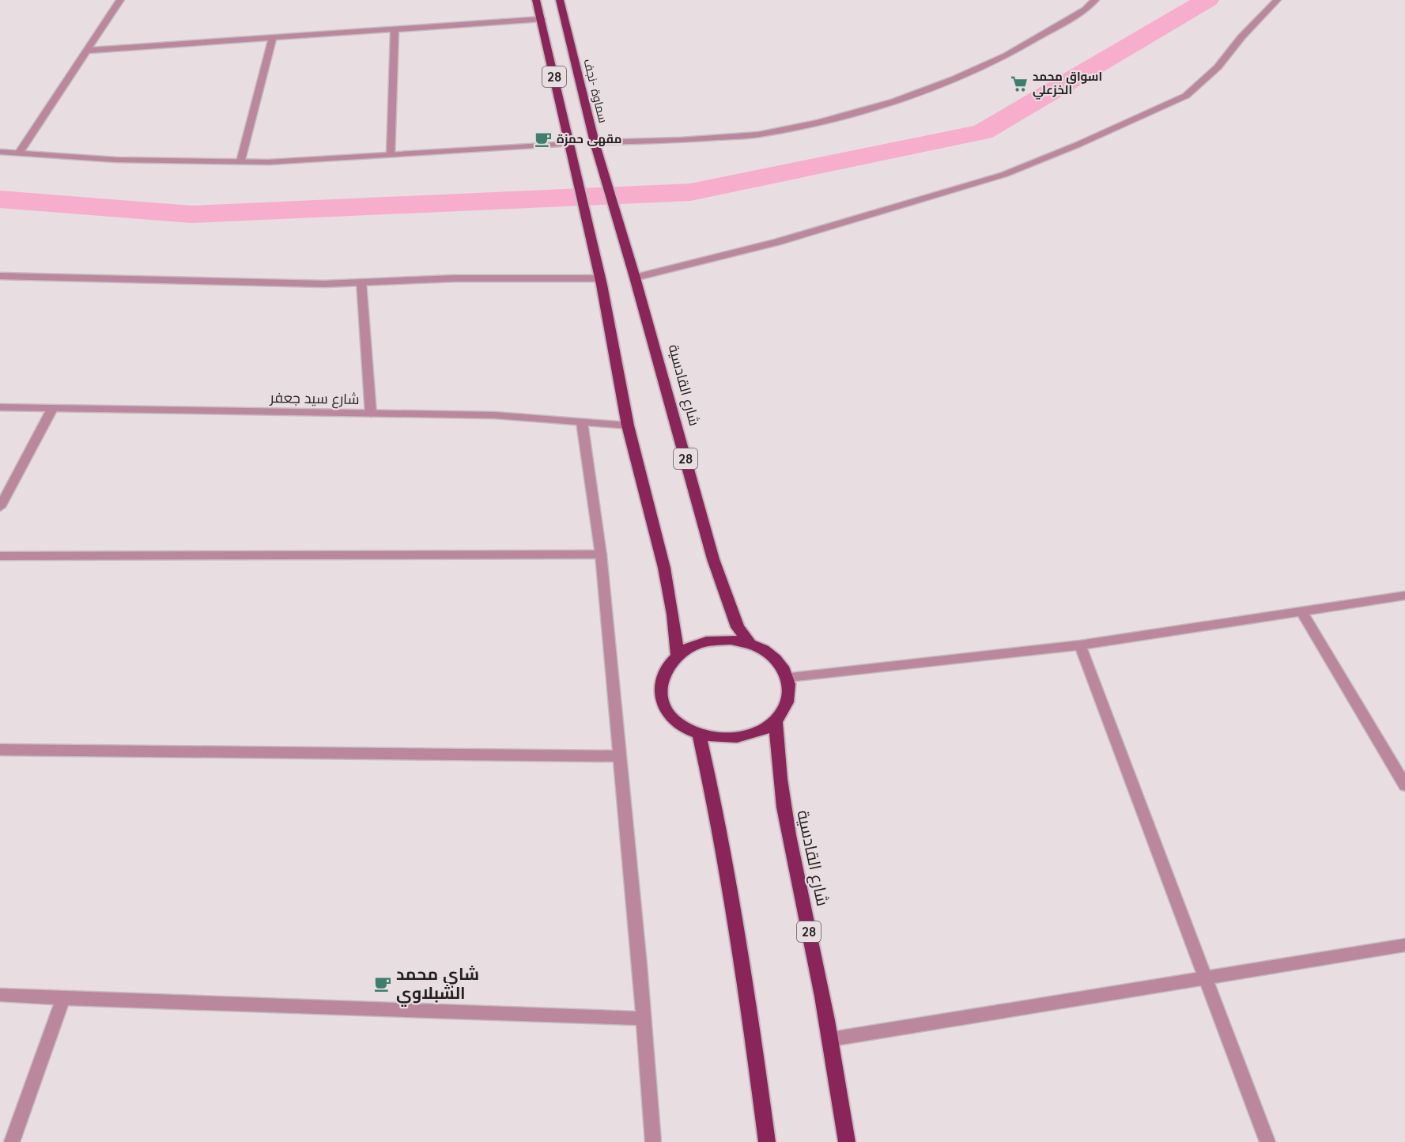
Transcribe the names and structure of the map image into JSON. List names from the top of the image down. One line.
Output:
{"streets":{"highway":["28","سماوة -نجف","شارع القادسية"],"street":["شارع سيد جعفر"]},"crossings":[["28","شارع القادسية"],["28","شارع سيد جعفر"],["سماوة -نجف","شارع القادسية"]],"places":{"supermarket":["اسواق محمد الخزعلي"],"cafe":["مقهى حمزة","شاي محمد الشبلاوي"]}}
